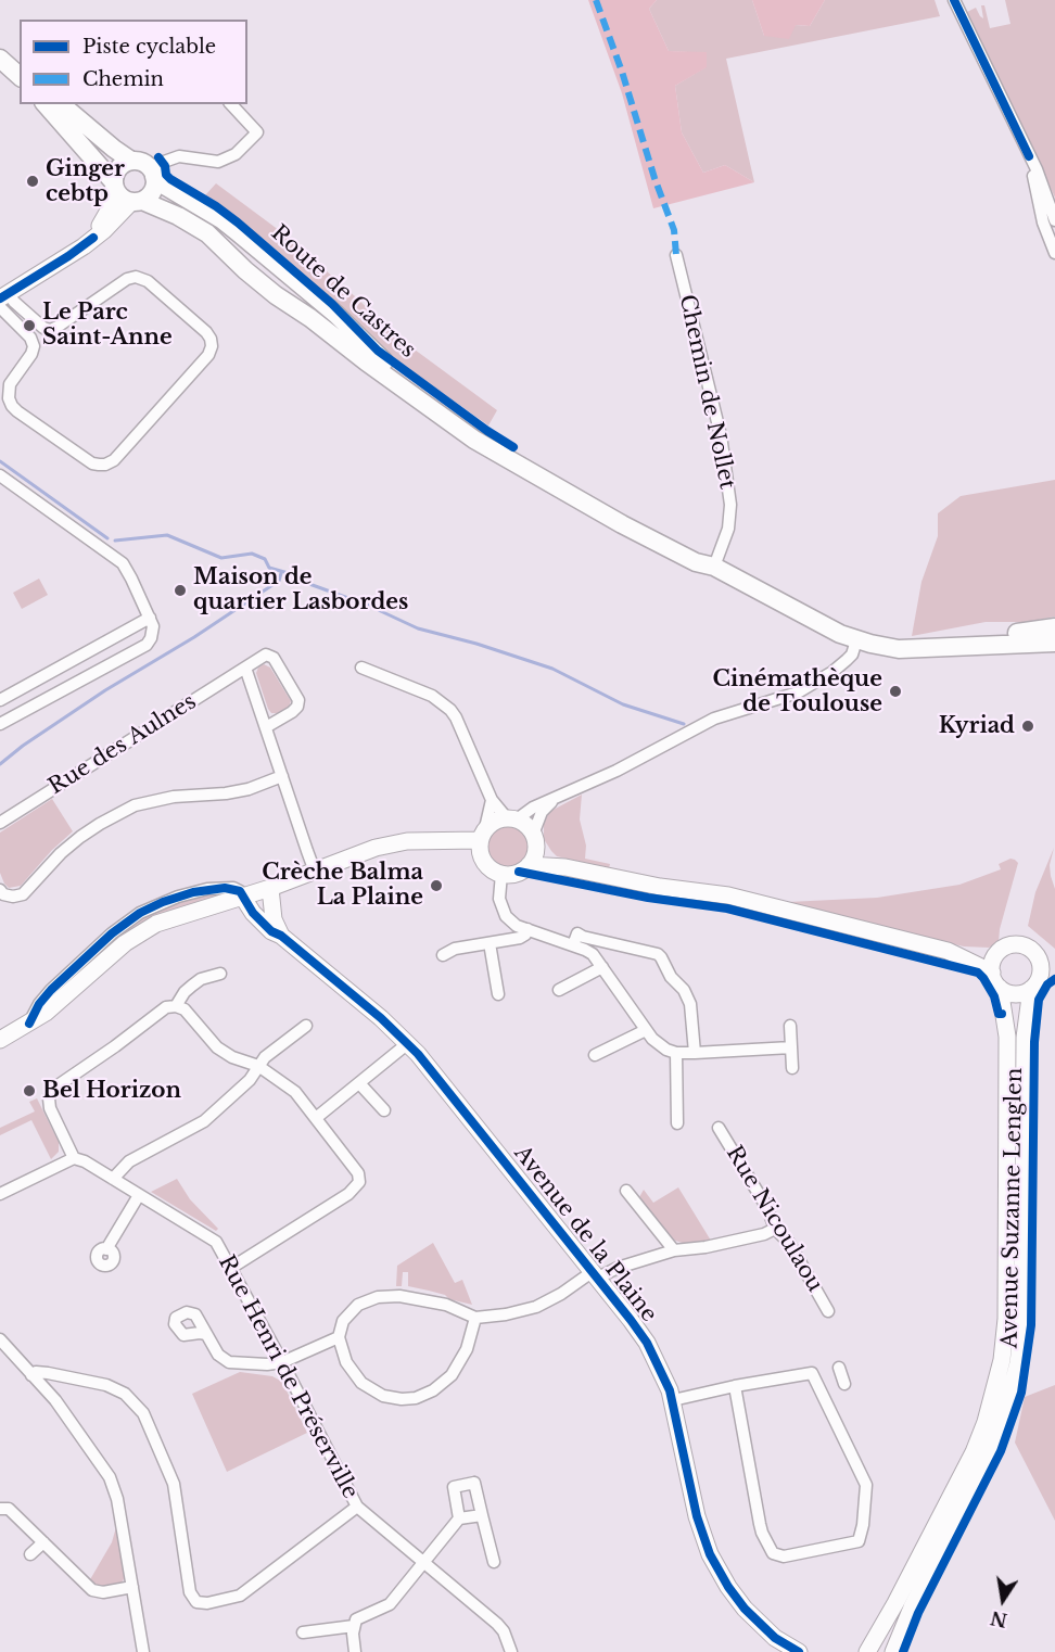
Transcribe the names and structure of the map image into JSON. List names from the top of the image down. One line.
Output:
{"streets":{"main road":["Route de Castres"],"street":["Chemin de Nollet","Rue des Aulnes","Avenue Suzanne Lenglen","Rue Nicoulaou","Avenue de la Plaine","Rue Henri de Préserville"]},"crossings":[["Route de Castres","Chemin de Nollet"]],"places":["Ginger cebtp","Le Parc Saint-Anne","Maison de quartier Lasbordes","Cinémathèque de Toulouse","Kyriad","Crèche Balma La Plaine","Bel Horizon"],"legend":["Piste cyclable","Chemin"],"north":"bottom"}
